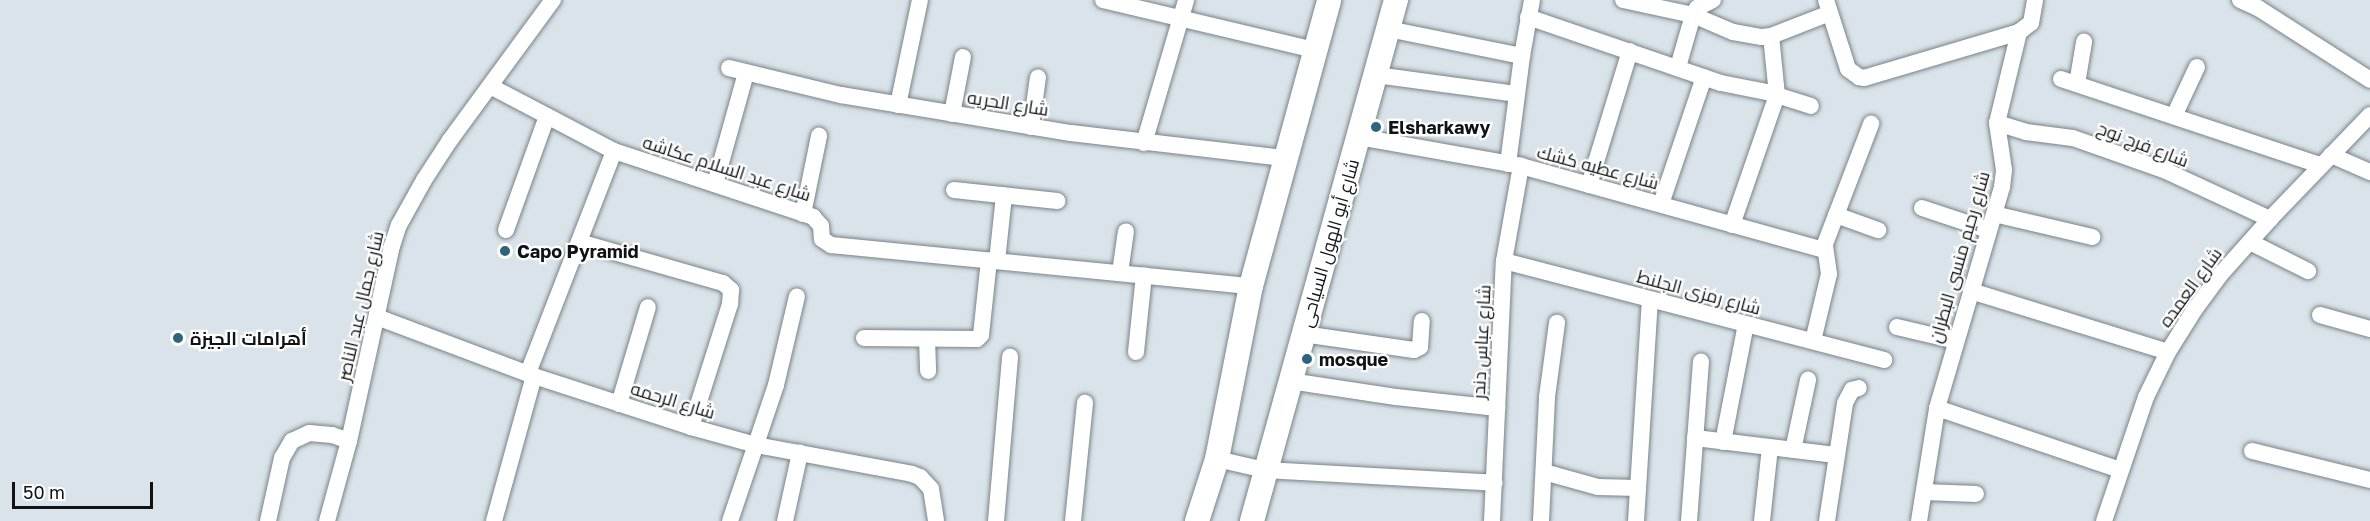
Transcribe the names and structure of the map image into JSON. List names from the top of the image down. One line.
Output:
{"streets":{"main road":["شارع أبو الهول السياحى"],"street":["شارع الحريه","شارع فرج نوح","شارع عطيه كشك","شارع عبد السلام عكاشه","شارع رحيم منسى البطران","شارع العمده","شارع رمزى الجلنط","شارع جمال عبد الناصر","شارع عباس دندر","شارع الرحمه"]},"crossings":[["شارع الحريه","شارع عبد السلام عكاشه"],["شارع فرج نوح","شارع رحيم منسى البطران"],["شارع فرج نوح","شارع العمده"],["شارع عطيه كشك","شارع أبو الهول السياحى"],["شارع عطيه كشك","شارع عباس دندر"],["شارع عبد السلام عكاشه","شارع جمال عبد الناصر"],["شارع رمزى الجلنط","شارع عباس دندر"],["شارع جمال عبد الناصر","شارع الرحمه"]],"places":["Elsharkawy","Capo Pyramid","أهرامات الجيزة","mosque"],"scale_bar":"50 m"}
